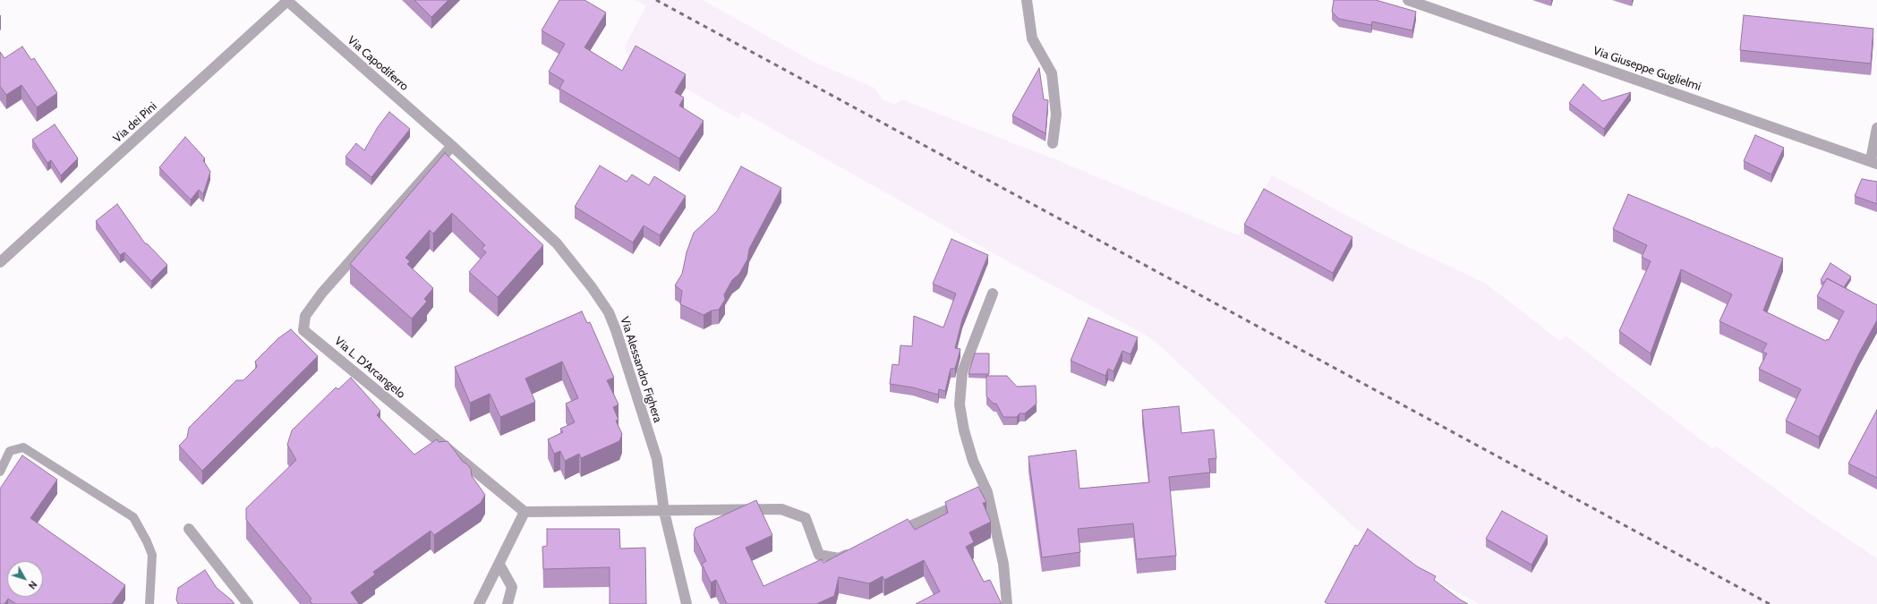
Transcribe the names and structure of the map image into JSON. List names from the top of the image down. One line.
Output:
{"streets":{"street":["Via Capodiferro","Via Giuseppe Guglielmi","Via dei Pini","Via L. D'Arcangelo","Via Alessandro Fighera"]},"crossings":[["Via Capodiferro","Via dei Pini"],["Via Capodiferro","Via L. D'Arcangelo"],["Via Capodiferro","Via Alessandro Fighera"],["Via L. D'Arcangelo","Via Alessandro Fighera"]],"north":"bottom right"}
